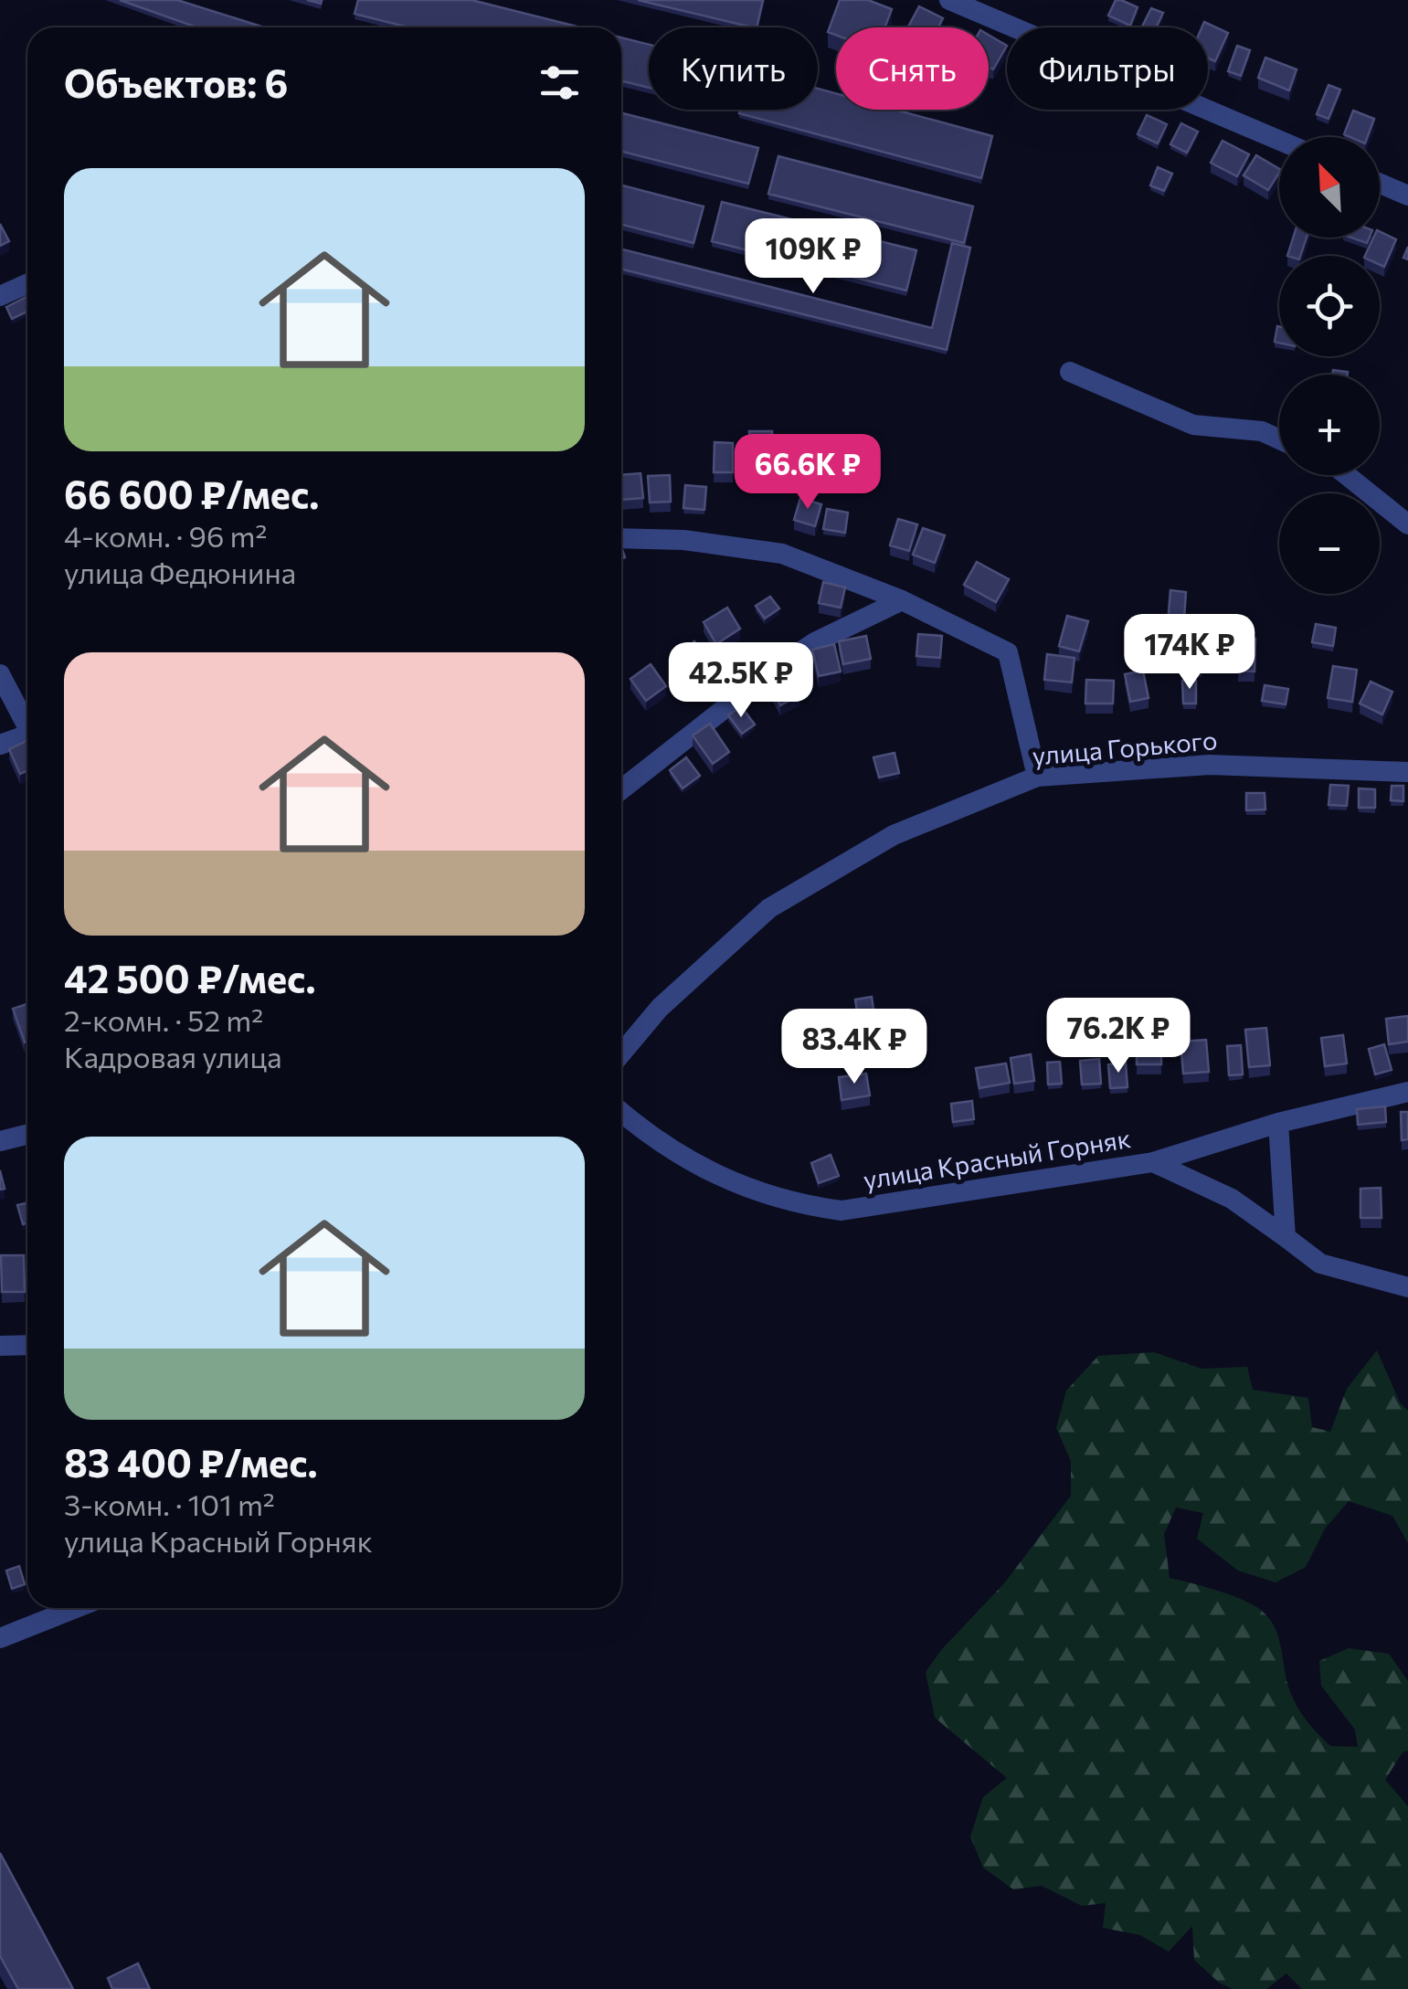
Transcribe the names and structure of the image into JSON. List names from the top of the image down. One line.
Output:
{"streets":{"street":["улица Горького","улица Красный Горняк"]},"north":"top left","page":{"chip":["Купить","Снять","Фильтры"],"heading":"Объектов: 6","map_buttons":["+","−"],"list":[{"name":"66 600 ₽/мес.","note":"4-комн. · 96 m² · улица Федюнина"},{"name":"42 500 ₽/мес.","note":"2-комн. · 52 m² · Кадровая улица"},{"name":"83 400 ₽/мес.","note":"3-комн. · 101 m² · улица Красный Горняк"}],"price":["109K ₽","66.6K ₽","174K ₽","42.5K ₽","76.2K ₽","83.4K ₽"]}}
